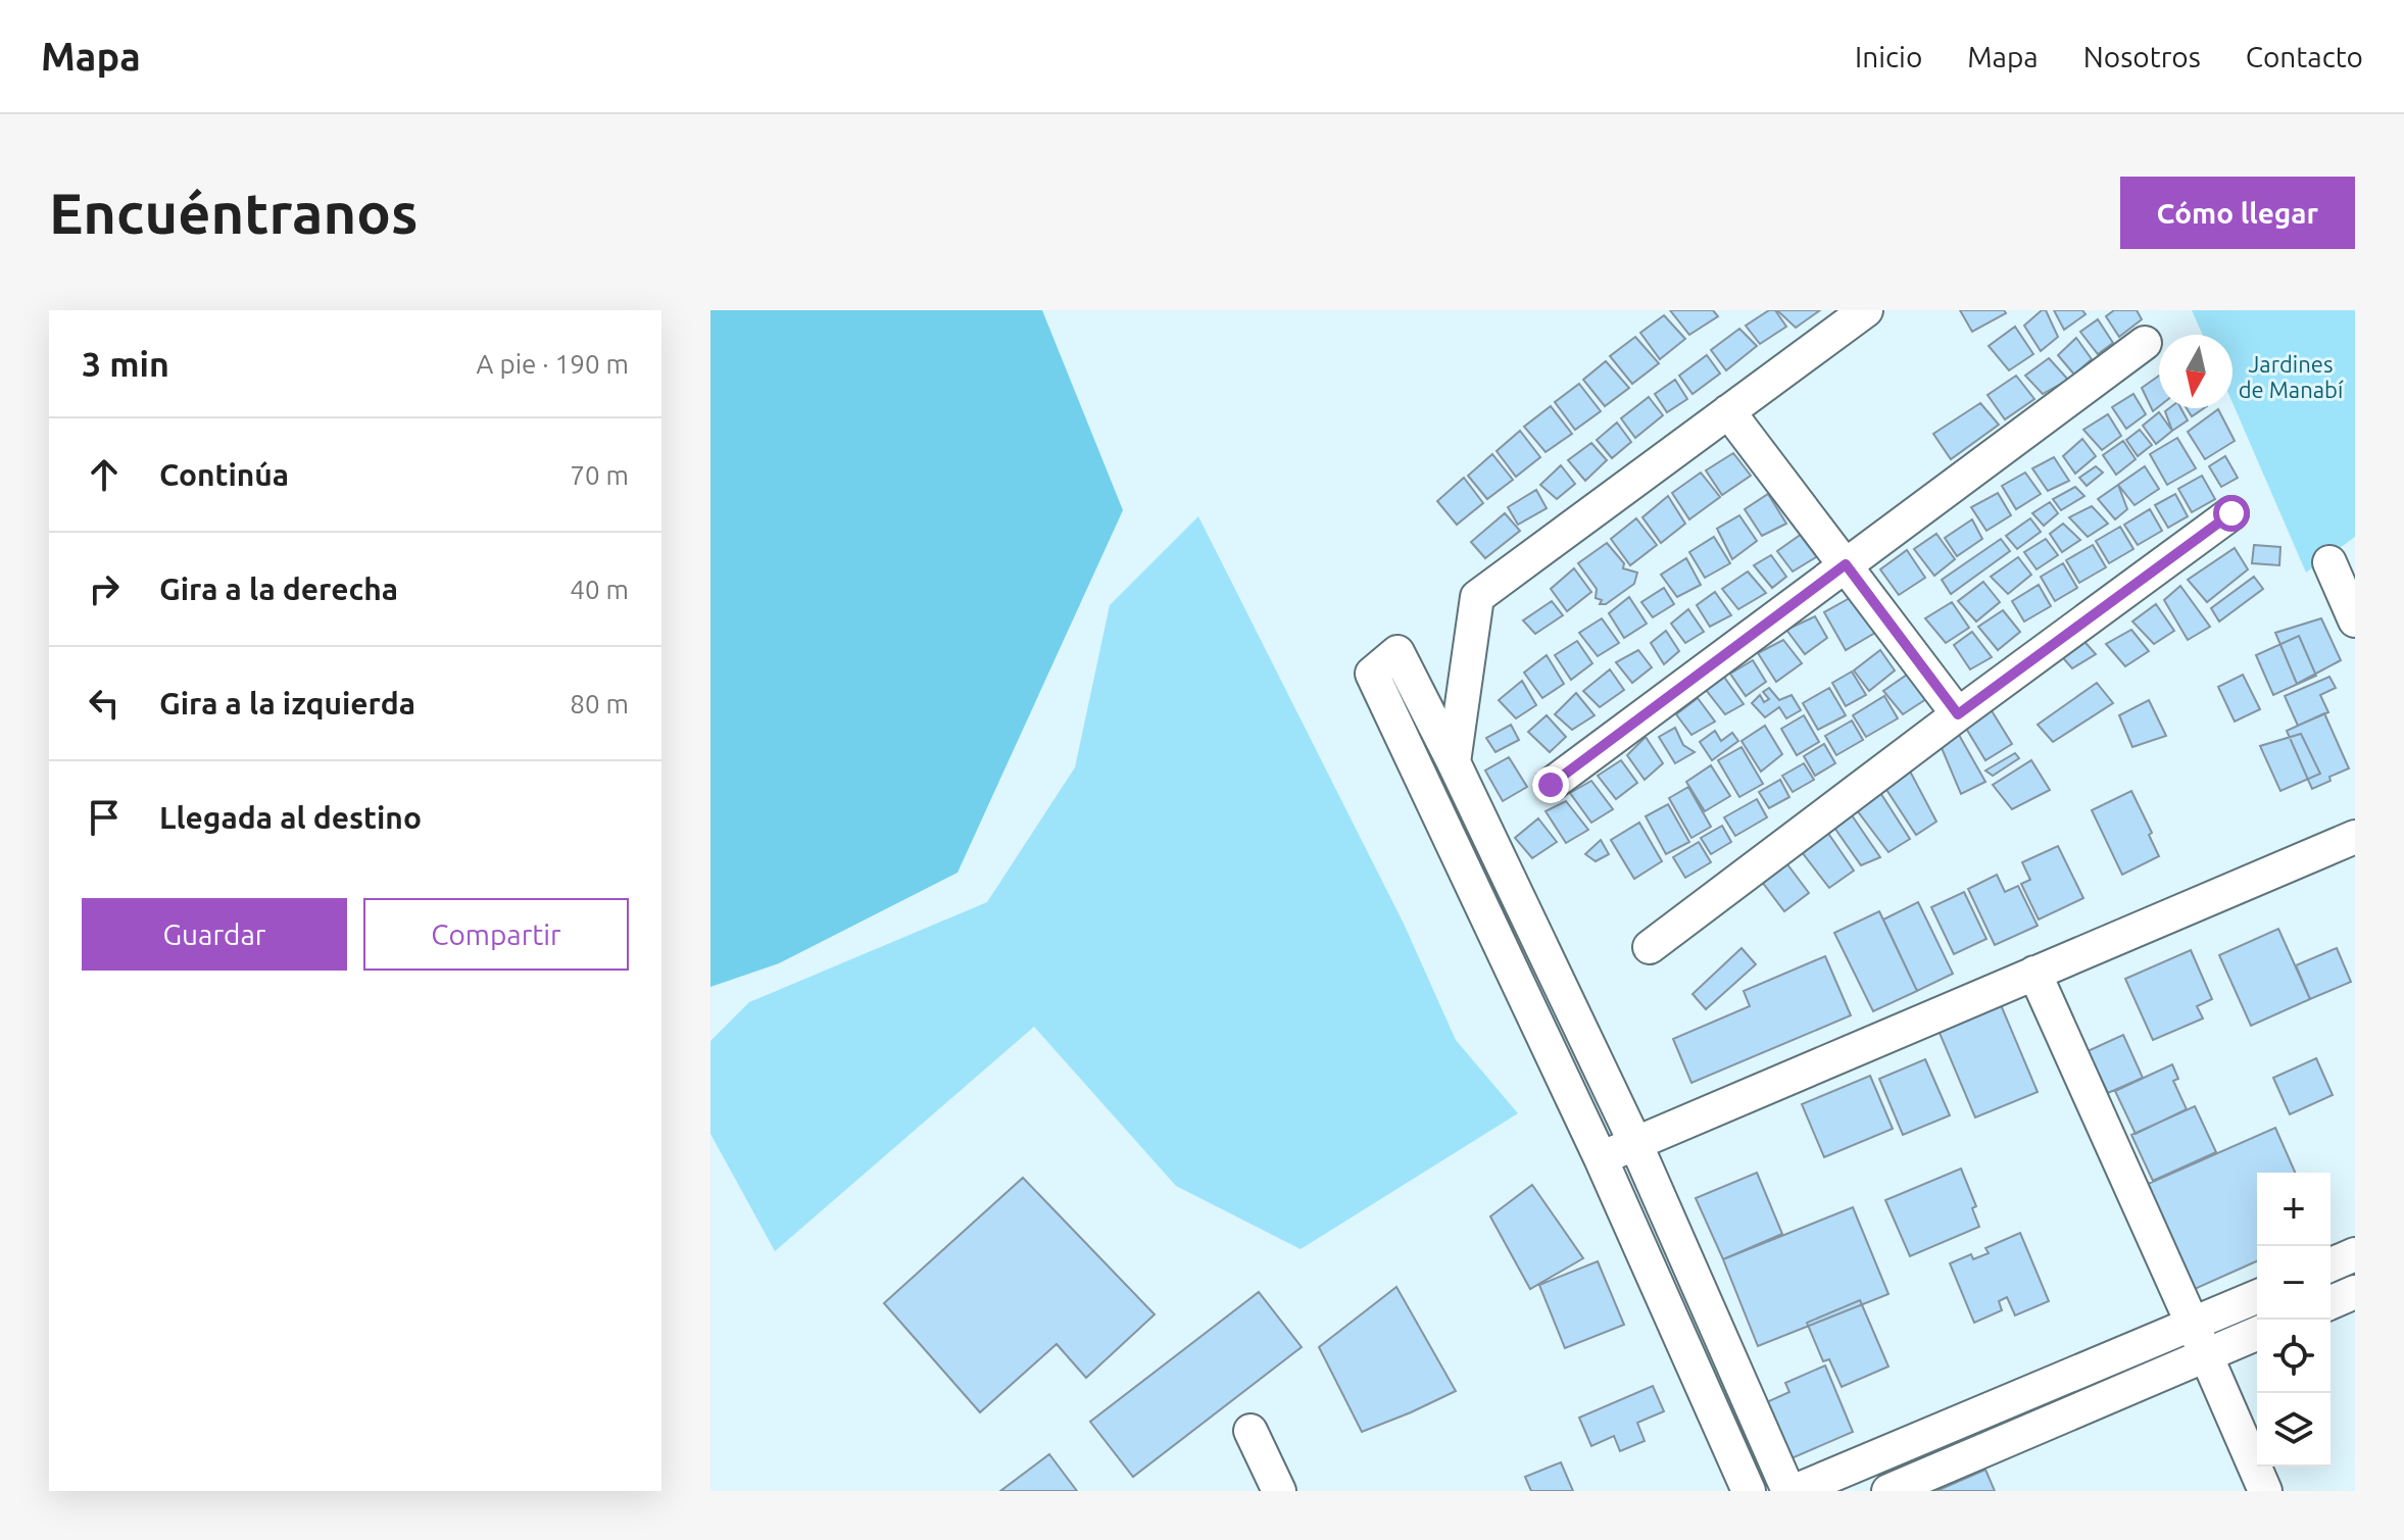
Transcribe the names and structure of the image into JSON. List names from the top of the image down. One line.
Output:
{"parks":["Jardines de Manabí"],"north":"bottom","page":{"header":"Mapa","nav":["Inicio","Mapa","Nosotros","Contacto"],"buttons":["Cómo llegar",["Guardar","Compartir"]],"title":"Encuéntranos","heading":["3 min","A pie · 190 m"],"list":[["Continúa","70 m"],["Gira a la derecha","40 m"],["Gira a la izquierda","80 m"],"Llegada al destino"],"map_buttons":["+","−"]}}
